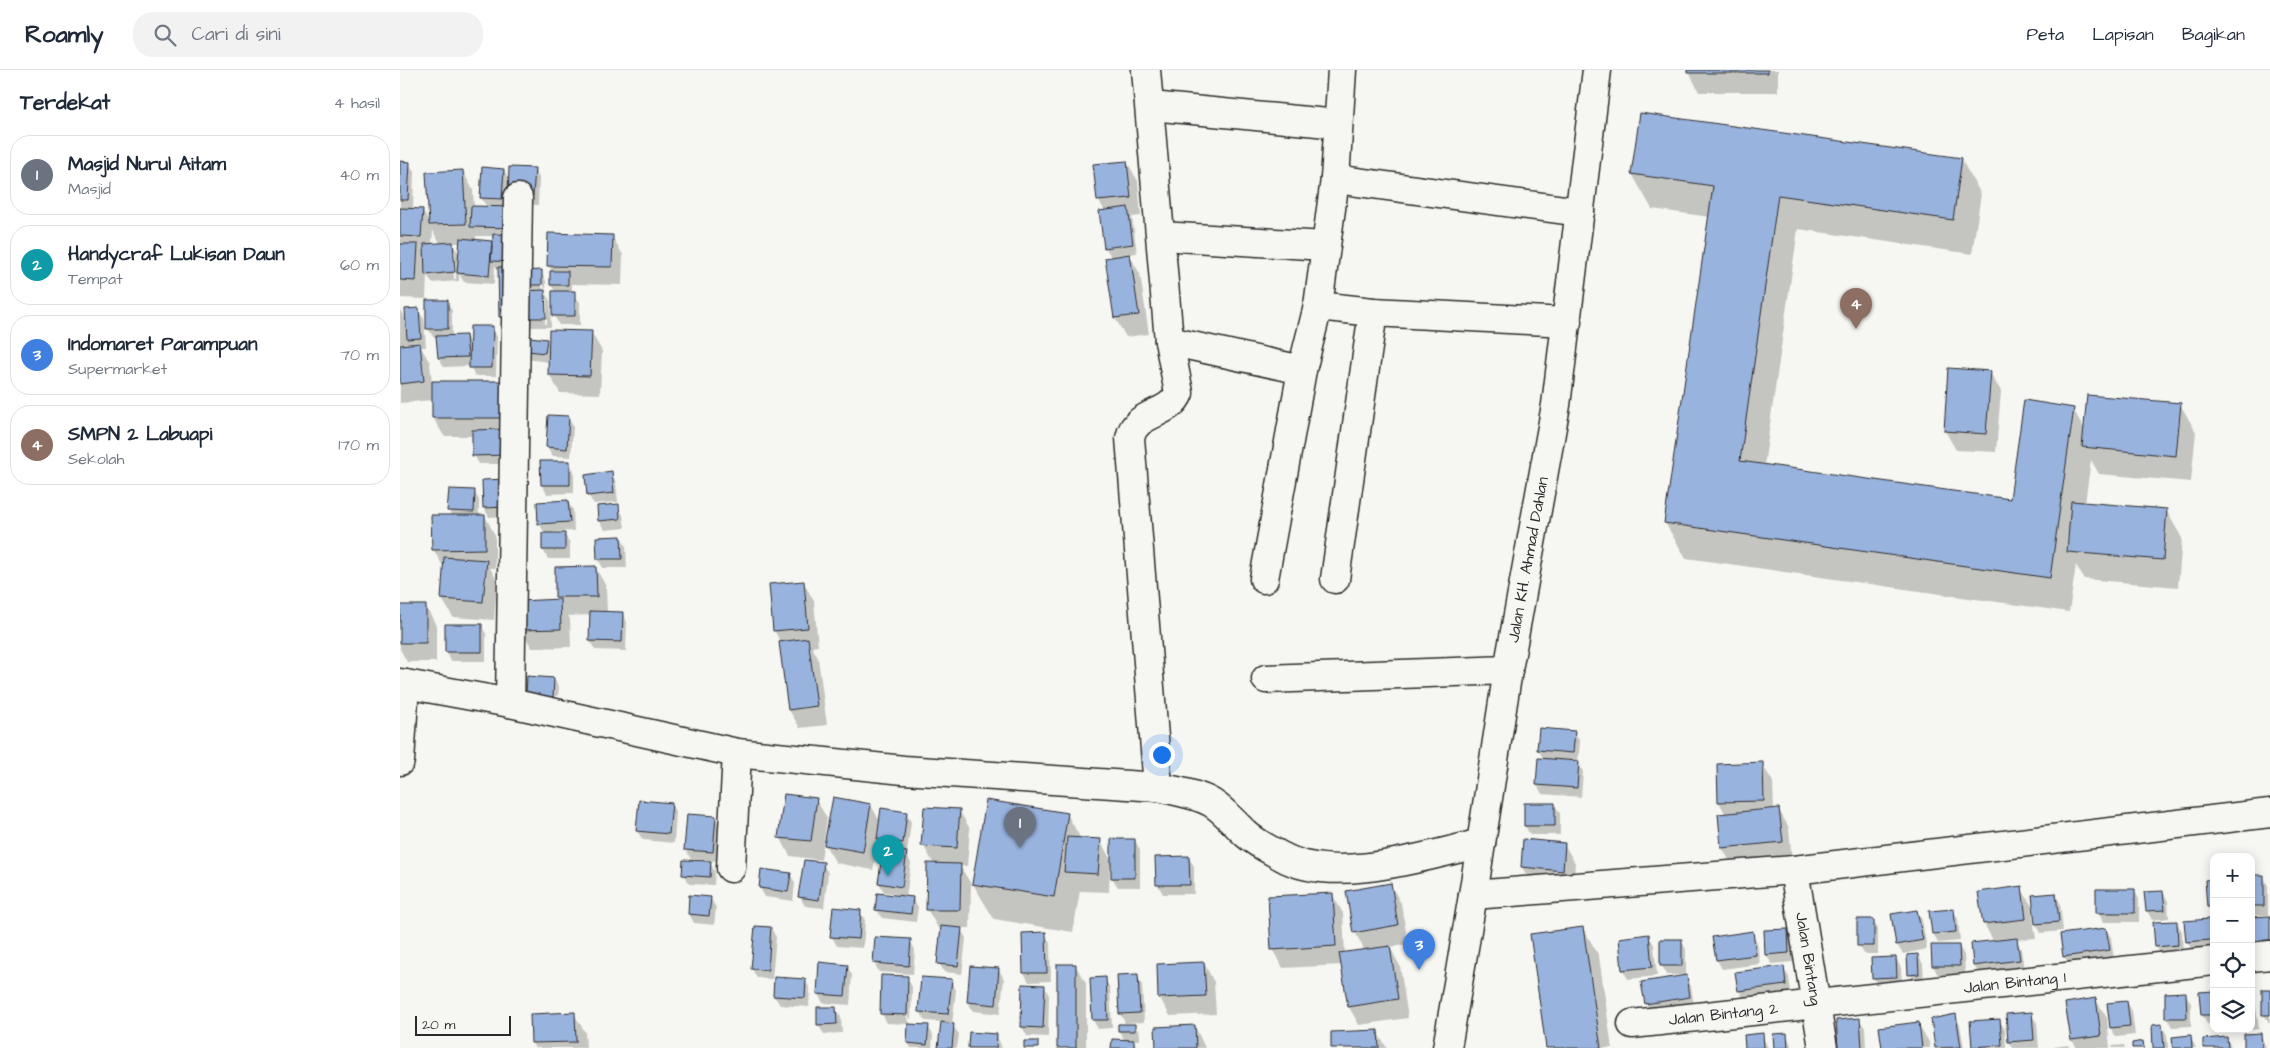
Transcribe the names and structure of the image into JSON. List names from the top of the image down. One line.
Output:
{"streets":{"street":["Jalan KH. Ahmad Dahlan","Jalan Bintang","Jalan Bintang 1","Jalan Bintang 2"]},"crossings":[["Jalan Bintang","Jalan Bintang 1"],["Jalan Bintang","Jalan Bintang 2"],["Jalan Bintang 1","Jalan Bintang 2"]],"scale_bar":"20 m","page":{"header":"Roamly","search":"Cari di sini","nav":["Peta","Lapisan","Bagikan"],"heading":["Terdekat","4 hasil"],"list":[{"mark":"1","name":"Masjid Nurul Aitam","note":"Masjid","value":"40 m"},{"mark":"2","name":"Handycraf Lukisan Daun","note":"Tempat","value":"60 m"},{"mark":"3","name":"Indomaret Parampuan","note":"Supermarket","value":"70 m"},{"mark":"4","name":"SMPN 2 Labuapi","note":"Sekolah","value":"170 m"}],"pins":["4","1","2","3"],"map_buttons":["+","−"],"scale":"20 m"}}
